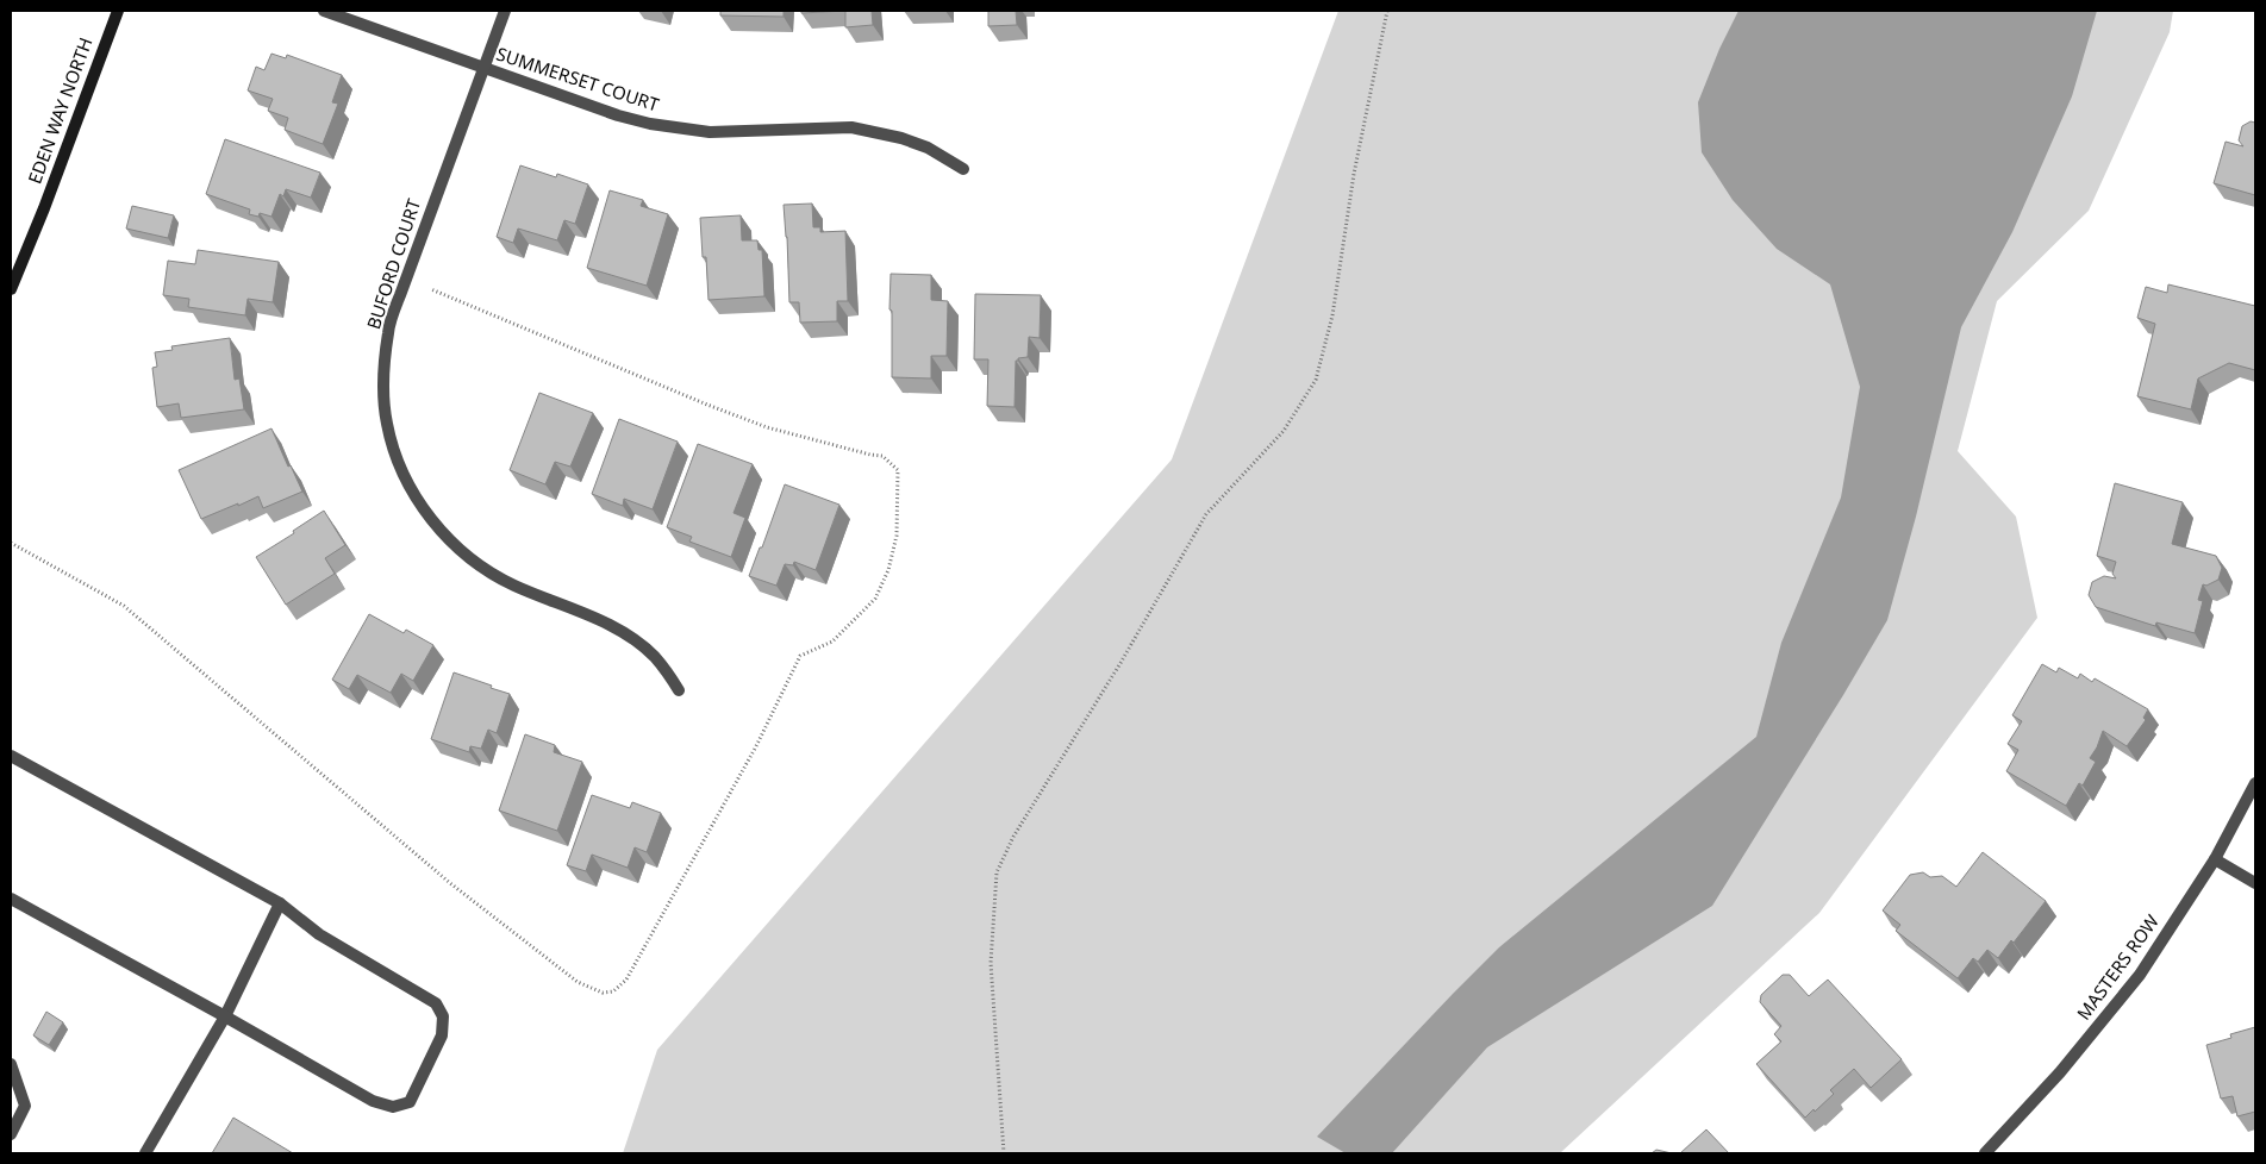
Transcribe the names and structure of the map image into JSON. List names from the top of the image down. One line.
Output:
{"streets":{"street":["SUMMERSET COURT","EDEN WAY NORTH","BUFORD COURT","MASTERS ROW"]},"crossings":[["SUMMERSET COURT","BUFORD COURT"]]}
